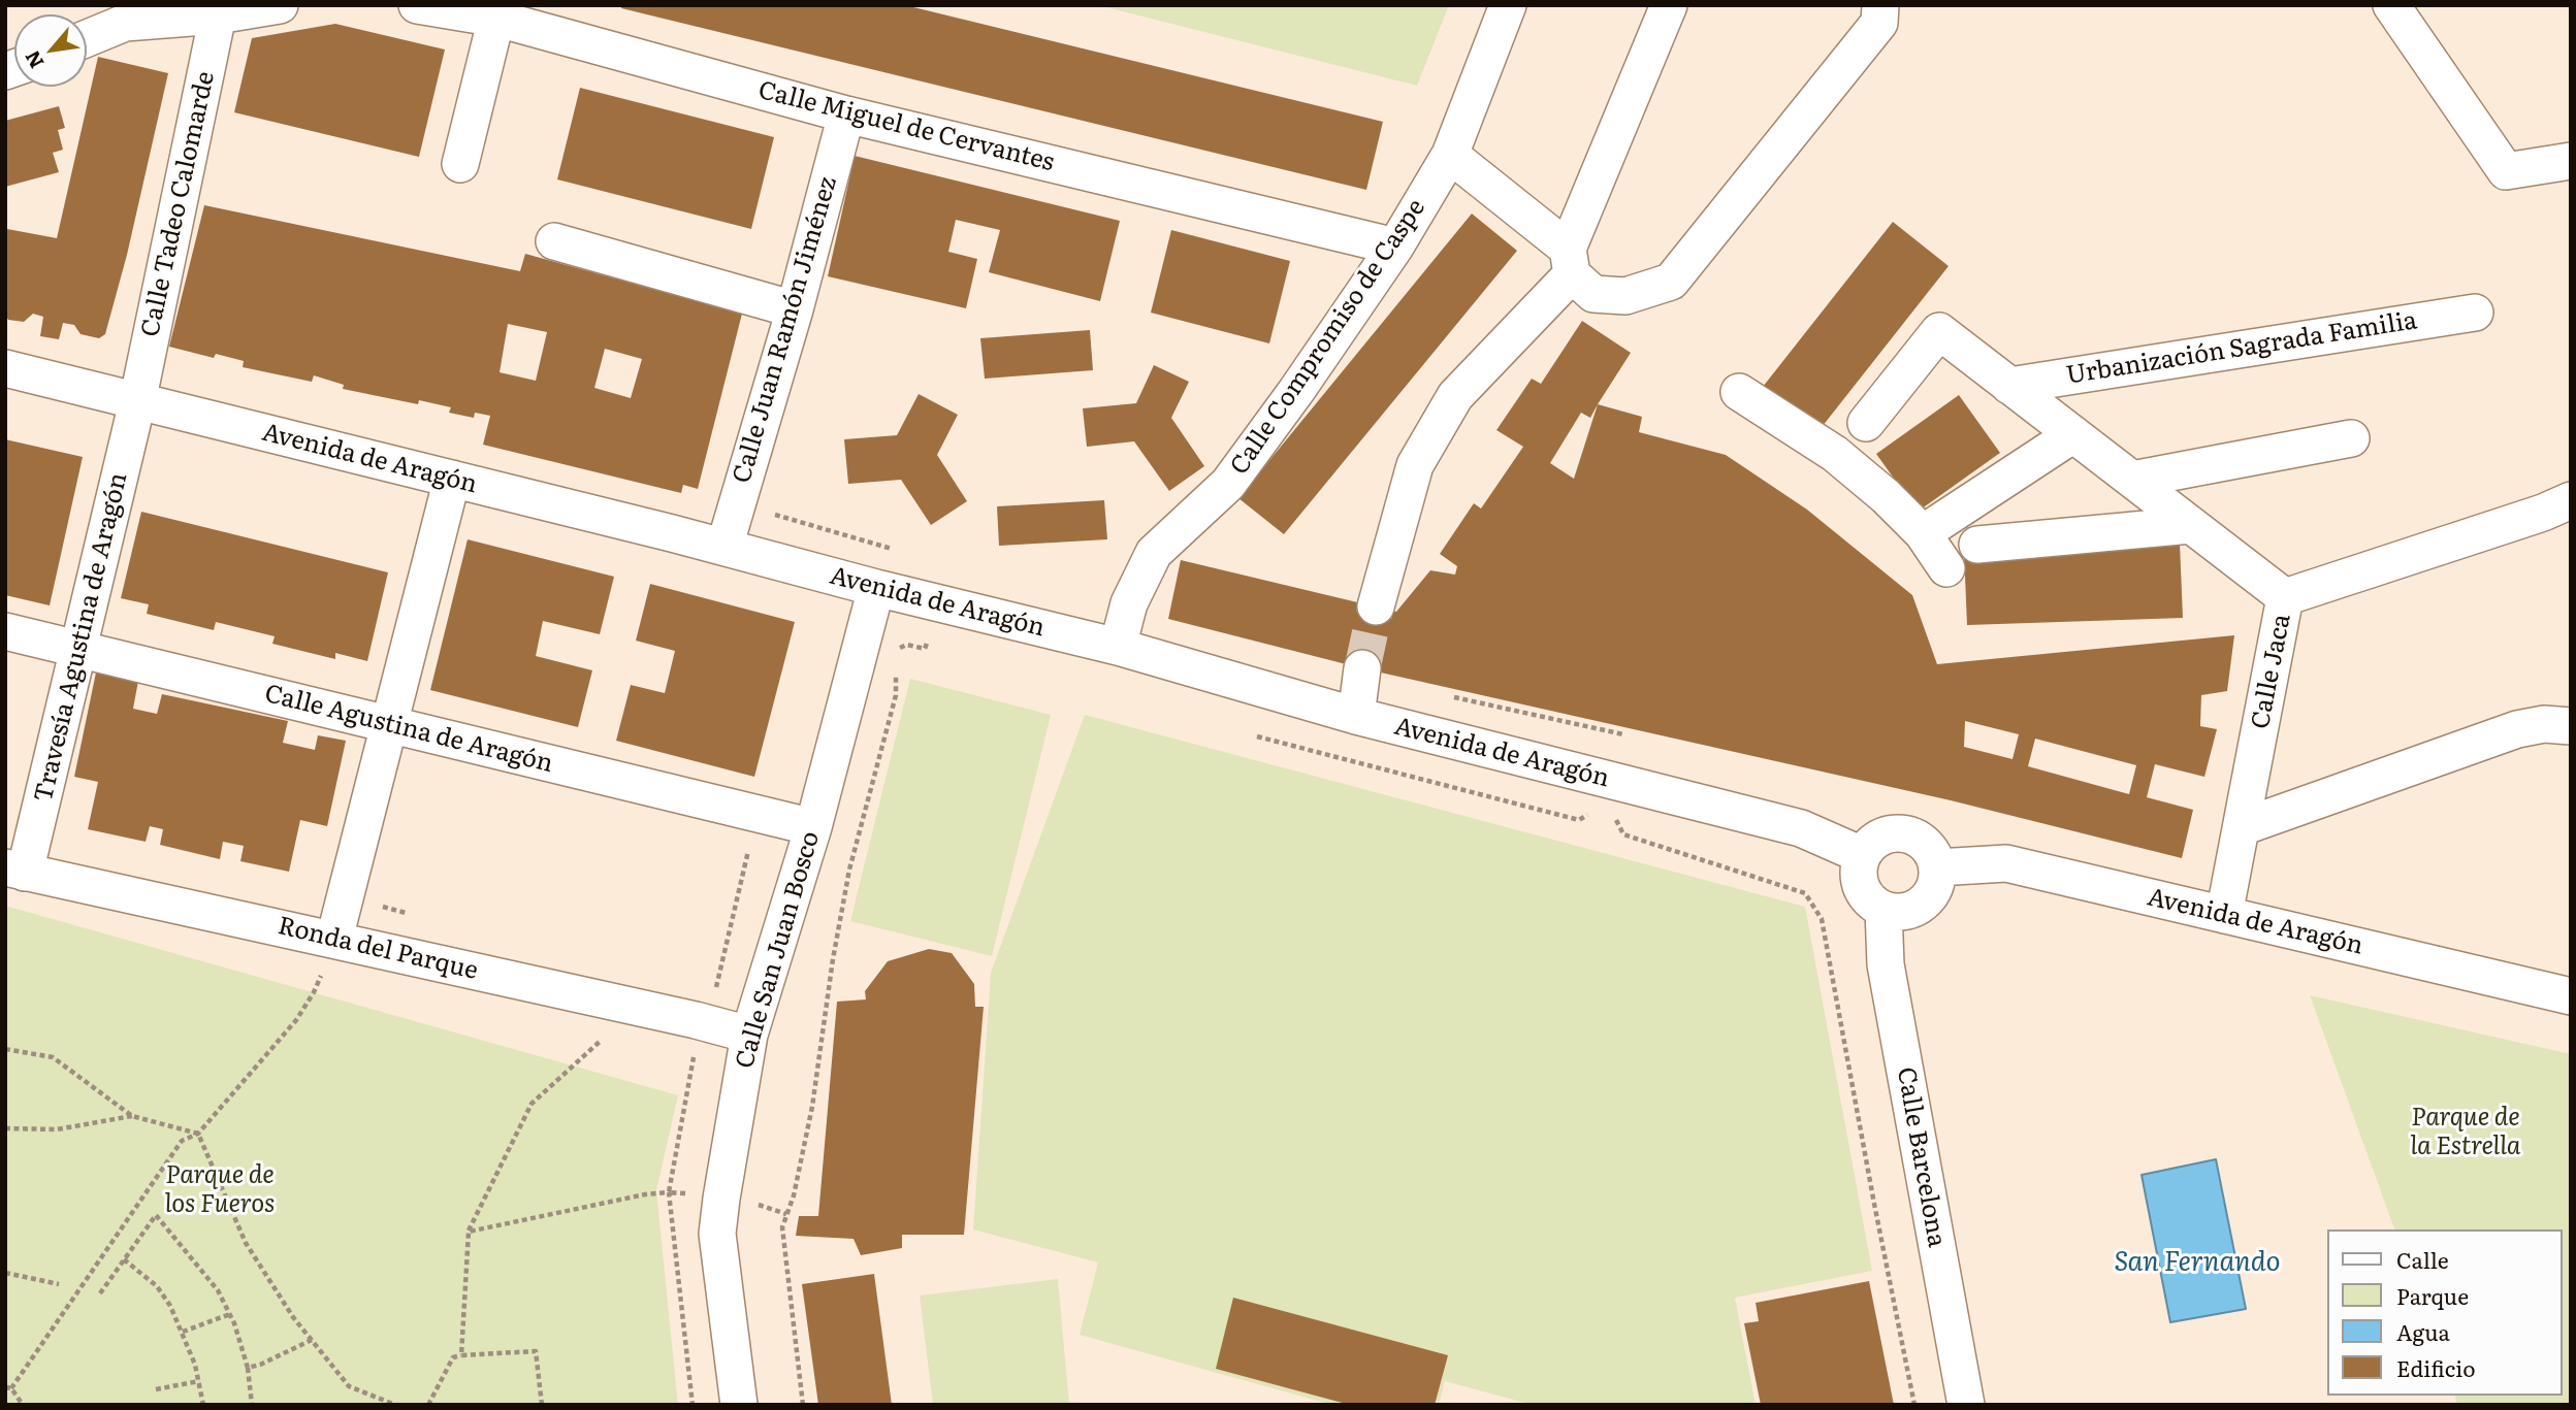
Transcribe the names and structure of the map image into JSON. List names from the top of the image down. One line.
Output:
{"streets":{"street":["Calle Miguel de Cervantes","Calle Tadeo Calomarde","Calle Juan Ramón Jiménez","Calle Compromiso de Caspe","Urbanización Sagrada Familia","Avenida de Aragón","Travesía Agustina de Aragón","Calle Jaca","Calle Agustina de Aragón","Ronda del Parque","Calle San Juan Bosco","Calle Barcelona"]},"crossings":[["Calle Miguel de Cervantes","Calle Juan Ramón Jiménez"],["Calle Miguel de Cervantes","Calle Compromiso de Caspe"],["Calle Tadeo Calomarde","Avenida de Aragón"],["Calle Tadeo Calomarde","Travesía Agustina de Aragón"],["Calle Juan Ramón Jiménez","Avenida de Aragón"],["Calle Compromiso de Caspe","Avenida de Aragón"],["Urbanización Sagrada Familia","Calle Jaca"],["Avenida de Aragón","Travesía Agustina de Aragón"],["Avenida de Aragón","Calle Jaca"],["Avenida de Aragón","Calle San Juan Bosco"],["Avenida de Aragón","Calle Barcelona"],["Travesía Agustina de Aragón","Calle Agustina de Aragón"],["Travesía Agustina de Aragón","Ronda del Parque"],["Calle Agustina de Aragón","Calle San Juan Bosco"],["Ronda del Parque","Calle San Juan Bosco"]],"water":["San Fernando"],"parks":["Parque de la Estrella","Parque de los Fueros"],"legend":["Calle","Parque","Agua","Edificio"],"north":"bottom left"}
